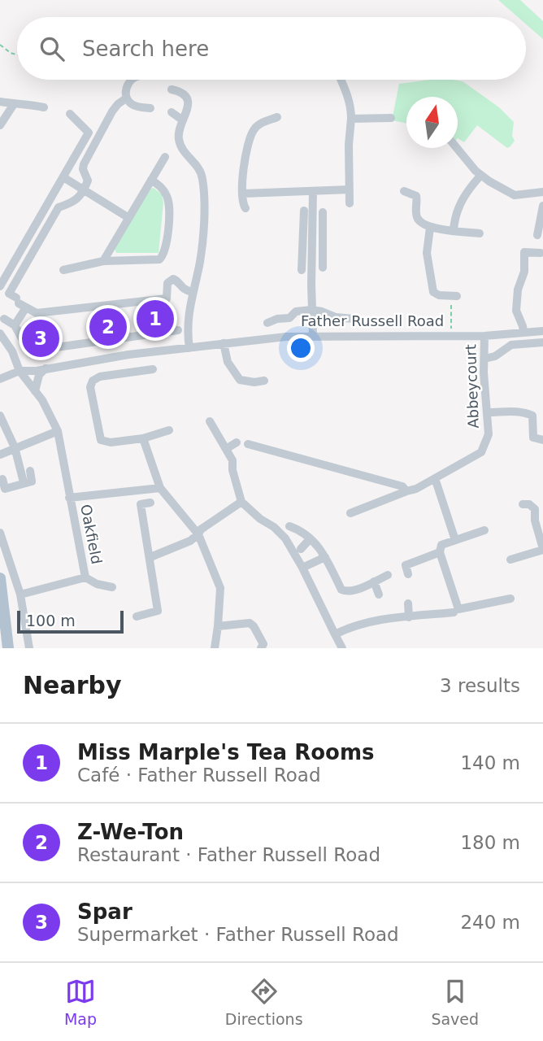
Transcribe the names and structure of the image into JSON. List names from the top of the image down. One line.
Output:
{"streets":{"street":["Father Russell Road","Abbeycourt","Oakfield"]},"crossings":[["Father Russell Road","Abbeycourt"],["Father Russell Road","Oakfield"]],"scale_bar":"100 m","north":"top","page":{"search":"Search here","pins":["1","2","3"],"scale":"100 m","heading":["Nearby","3 results"],"list":[{"mark":"1","name":"Miss Marple's Tea Rooms","note":"Café · Father Russell Road","value":"140 m"},{"mark":"2","name":"Z-We-Ton","note":"Restaurant · Father Russell Road","value":"180 m"},{"mark":"3","name":"Spar","note":"Supermarket · Father Russell Road","value":"240 m"}],"nav":["Map","Directions","Saved"]}}
